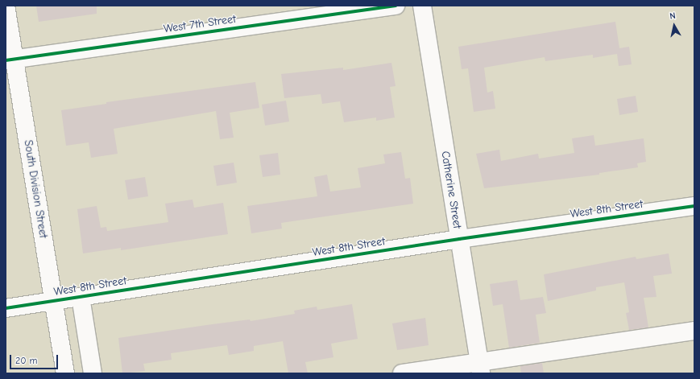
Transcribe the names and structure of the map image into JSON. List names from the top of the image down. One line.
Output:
{"streets":{"street":["West 7th Street","South Division Street","Catherine Street","West 8th Street"]},"crossings":[["West 7th Street","South Division Street"],["South Division Street","West 8th Street"],["Catherine Street","West 8th Street"]],"scale_bar":"20 m","north":"top"}
